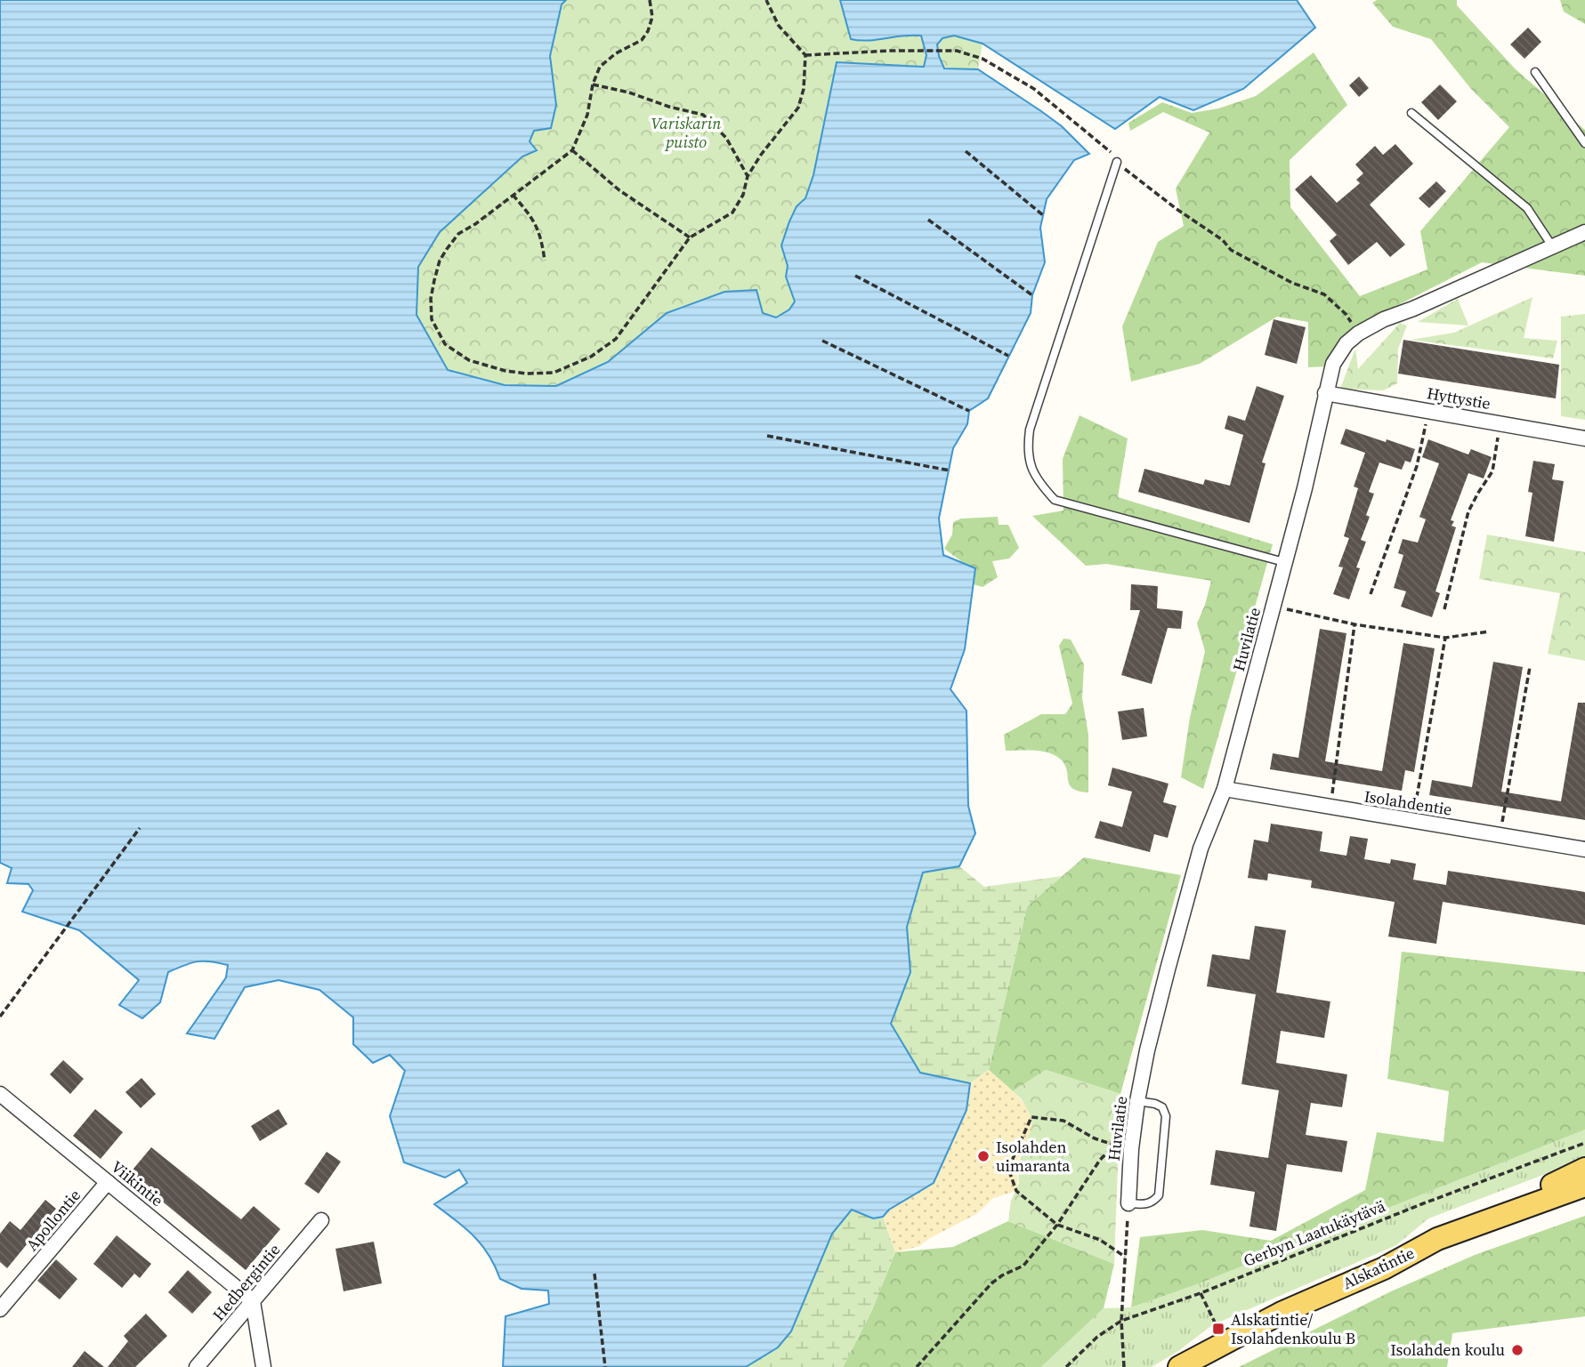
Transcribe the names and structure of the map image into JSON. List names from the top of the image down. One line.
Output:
{"streets":{"main road":["Alskatintie"],"street":["Hyttystie","Huvilatie","Isolahdentie","Viikintie","Apollontie","Hedbergintie"],"path":["Gerbyn Laatukäytävä"]},"crossings":[["Hyttystie","Huvilatie"],["Huvilatie","Isolahdentie"],["Viikintie","Apollontie"],["Viikintie","Hedbergintie"]],"parks":["Variskarin puisto"],"places":{"other":["Isolahden uimaranta","Isolahden koulu"],"transit":["Alskatintie/ Isolahdenkoulu B"]}}
